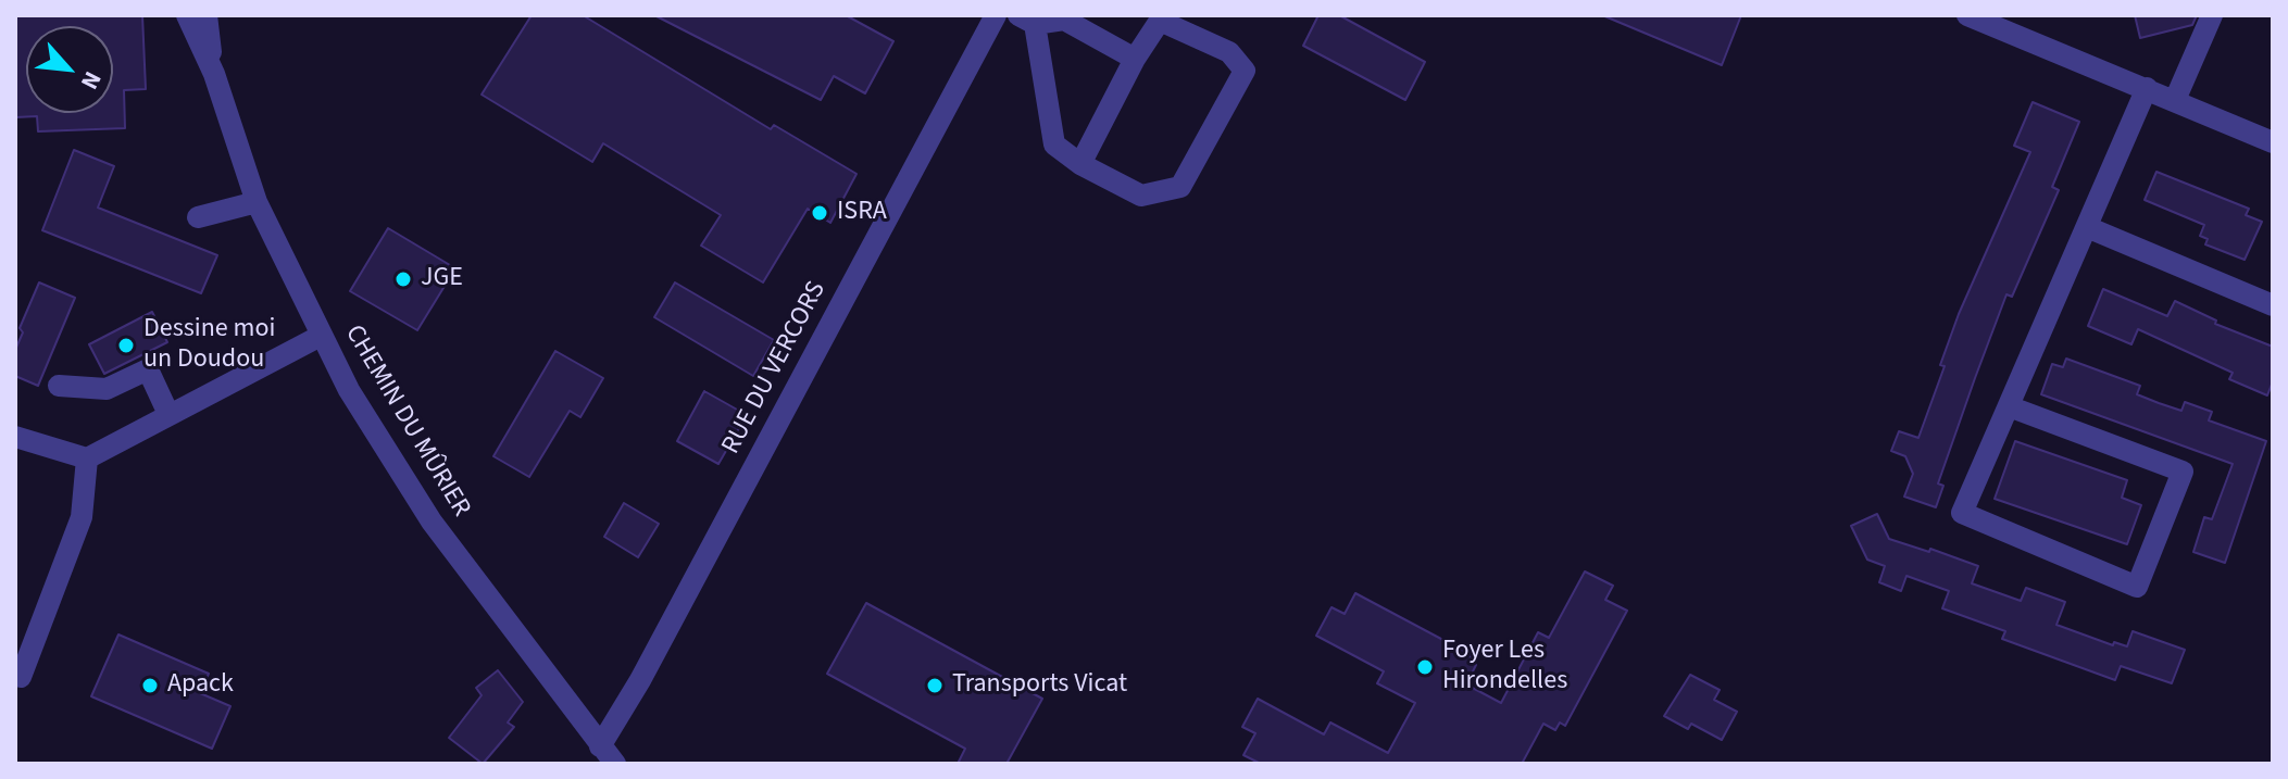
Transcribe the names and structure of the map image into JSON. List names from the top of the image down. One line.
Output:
{"streets":{"street":["RUE DU VERCORS","CHEMIN DU MÛRIER"]},"crossings":[["RUE DU VERCORS","CHEMIN DU MÛRIER"]],"places":["ISRA","JGE","Dessine moi un Doudou","Foyer Les Hirondelles","Apack","Transports Vicat"],"north":"bottom right"}
